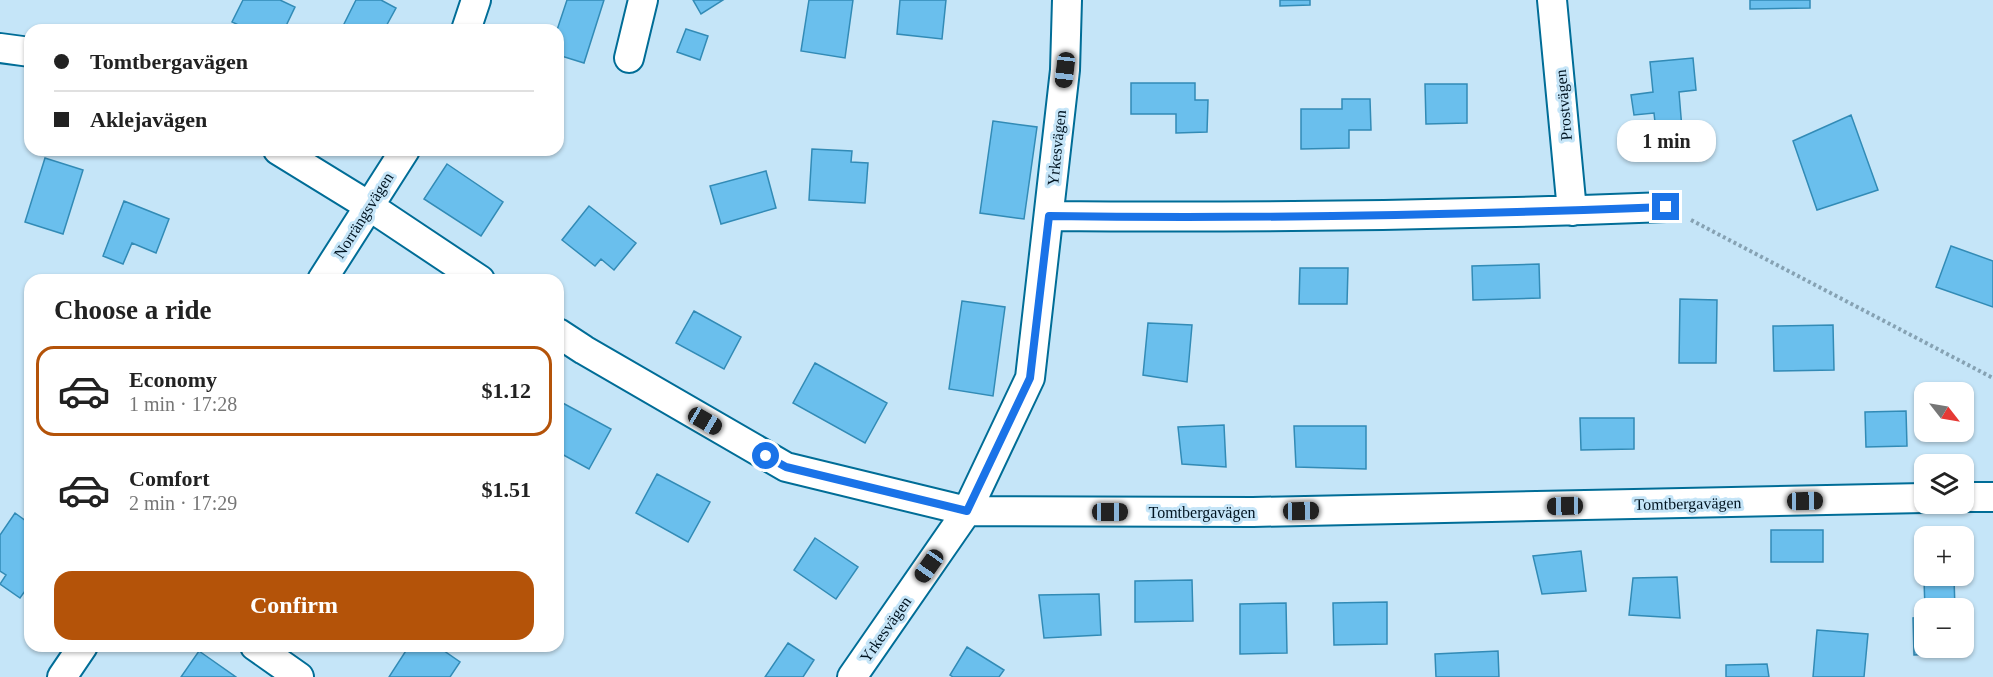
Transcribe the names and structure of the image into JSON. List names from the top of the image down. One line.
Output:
{"streets":{"street":["Prostvägen","Yrkesvägen","Norrängsvägen","Tomtbergavägen"]},"crossings":[["Yrkesvägen","Tomtbergavägen"]],"north":"bottom right","page":{"banner":["Tomtbergavägen","Aklejavägen"],"bubble":"1 min","heading":"Choose a ride","list":[{"name":"Economy","note":"1 min · 17:28","value":"$1.12"},{"name":"Comfort","note":"2 min · 17:29","value":"$1.51"}],"map_buttons":["+","−"],"buttons":"Confirm"}}
